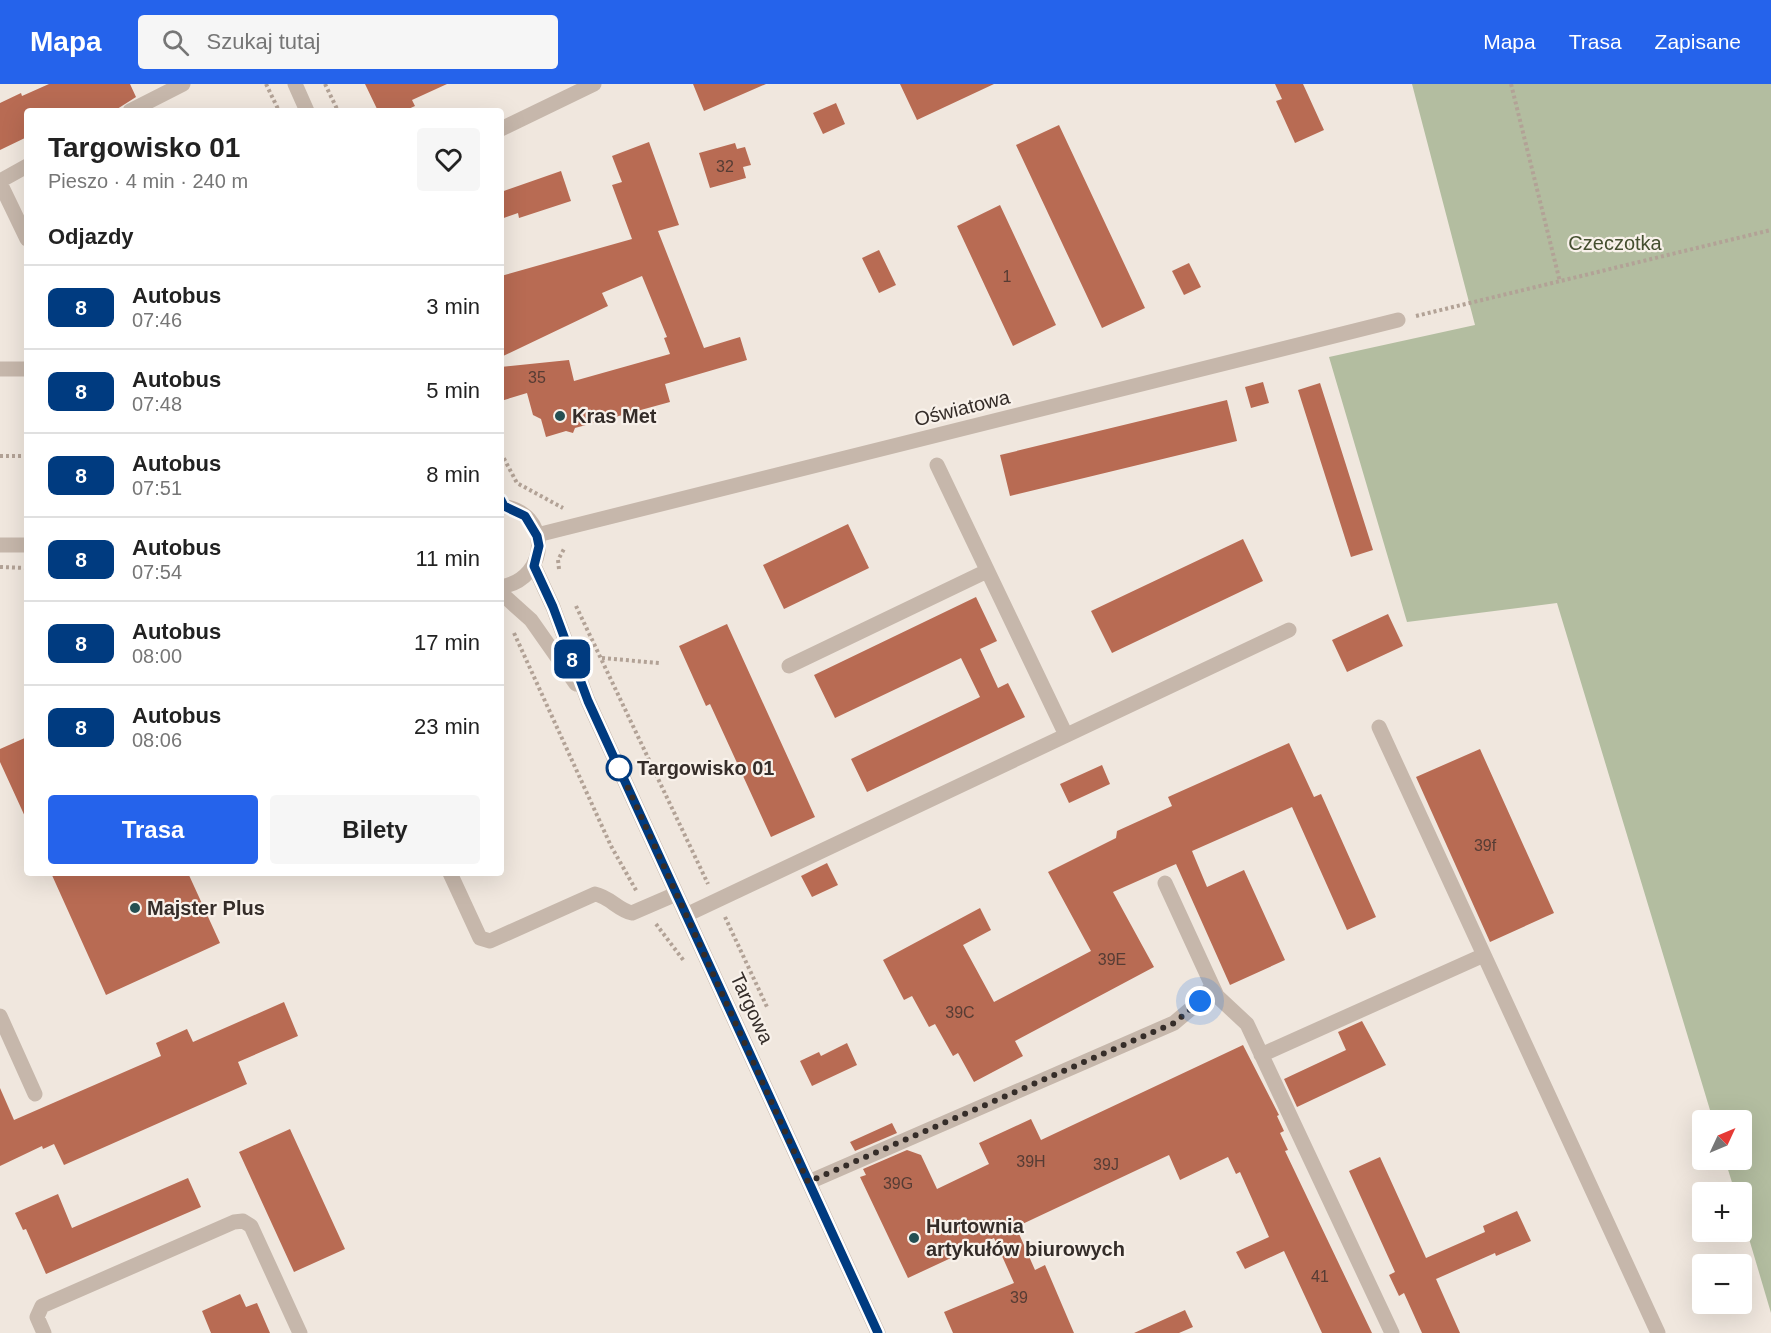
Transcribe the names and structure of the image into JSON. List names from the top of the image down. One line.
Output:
{"streets":{"street":["Oświatowa","Targowa"]},"parks":["Czeczotka"],"places":["Kras Met","Targowisko 01","Majster Plus","Hurtownia artykułów biurowych"],"lines":["bus line 8"],"house_numbers":["32","1","35","39f","39E","39C","39H","39J","39G","41","39"],"north":"top right","page":{"header":"Mapa","search":"Szukaj tutaj","nav":["Mapa","Trasa","Zapisane"],"on_map":"8","heading":[["Targowisko 01","Pieszo · 4 min · 240 m"],"Odjazdy"],"list":[{"mark":"8","name":"Autobus","note":"07:46","value":"3 min"},{"mark":"8","name":"Autobus","note":"07:48","value":"5 min"},{"mark":"8","name":"Autobus","note":"07:51","value":"8 min"},{"mark":"8","name":"Autobus","note":"07:54","value":"11 min"},{"mark":"8","name":"Autobus","note":"08:00","value":"17 min"},{"mark":"8","name":"Autobus","note":"08:06","value":"23 min"}],"buttons":["Trasa","Bilety"],"map_buttons":["+","−"]}}
